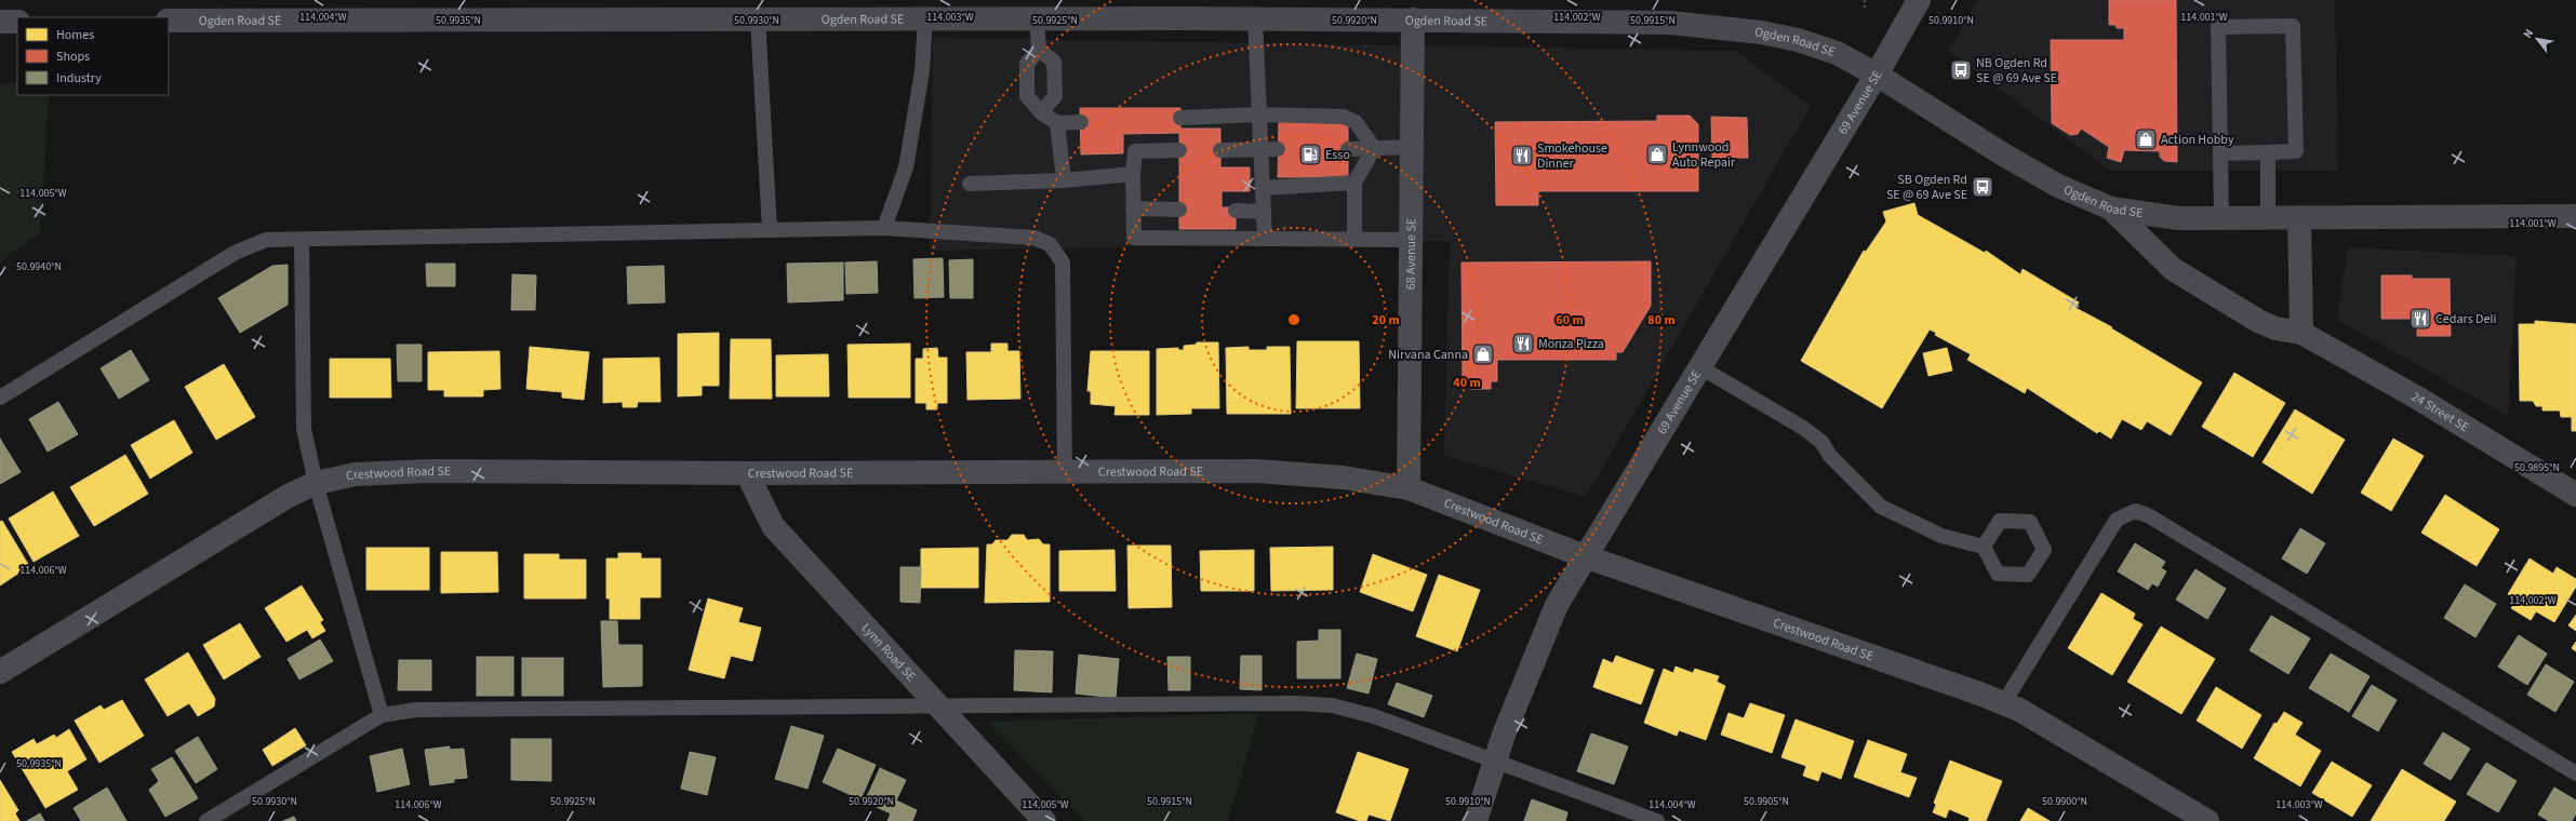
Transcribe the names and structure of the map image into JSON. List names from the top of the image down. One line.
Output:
{"streets":{"street":["Ogden Road SE","69 Avenue SE","68 Avenue SE","24 Street SE","Crestwood Road SE","Lynn Road SE"]},"crossings":[["Ogden Road SE","69 Avenue SE"],["Ogden Road SE","68 Avenue SE"],["Ogden Road SE","24 Street SE"],["69 Avenue SE","Crestwood Road SE"],["68 Avenue SE","Crestwood Road SE"],["Crestwood Road SE","Lynn Road SE"]],"places":{"bus stop":["NB Ogden Rd SE @ 69 Ave SE","SB Ogden Rd SE @ 69 Ave SE"],"shop":["Action Hobby","Lynnwood Auto Repair","Nirvana Canna"],"fuel station":["Esso"],"restaurant":["Smokehouse Dinner","Cedars Deli","Monza Pizza"]},"legend":["Homes","Shops","Industry"],"north":"top left","coordinates":["114.004°W","114.003°W","114.002°W","114.001°W","50.9925°N","50.9920°N","50.9935°N","50.9930°N","50.9915°N","50.9910°N","114.005°W","50.9940°N","50.9895°N","114.006°W","50.9905°N","50.9900°N"],"rings":["20 m","60 m","80 m","40 m"]}
